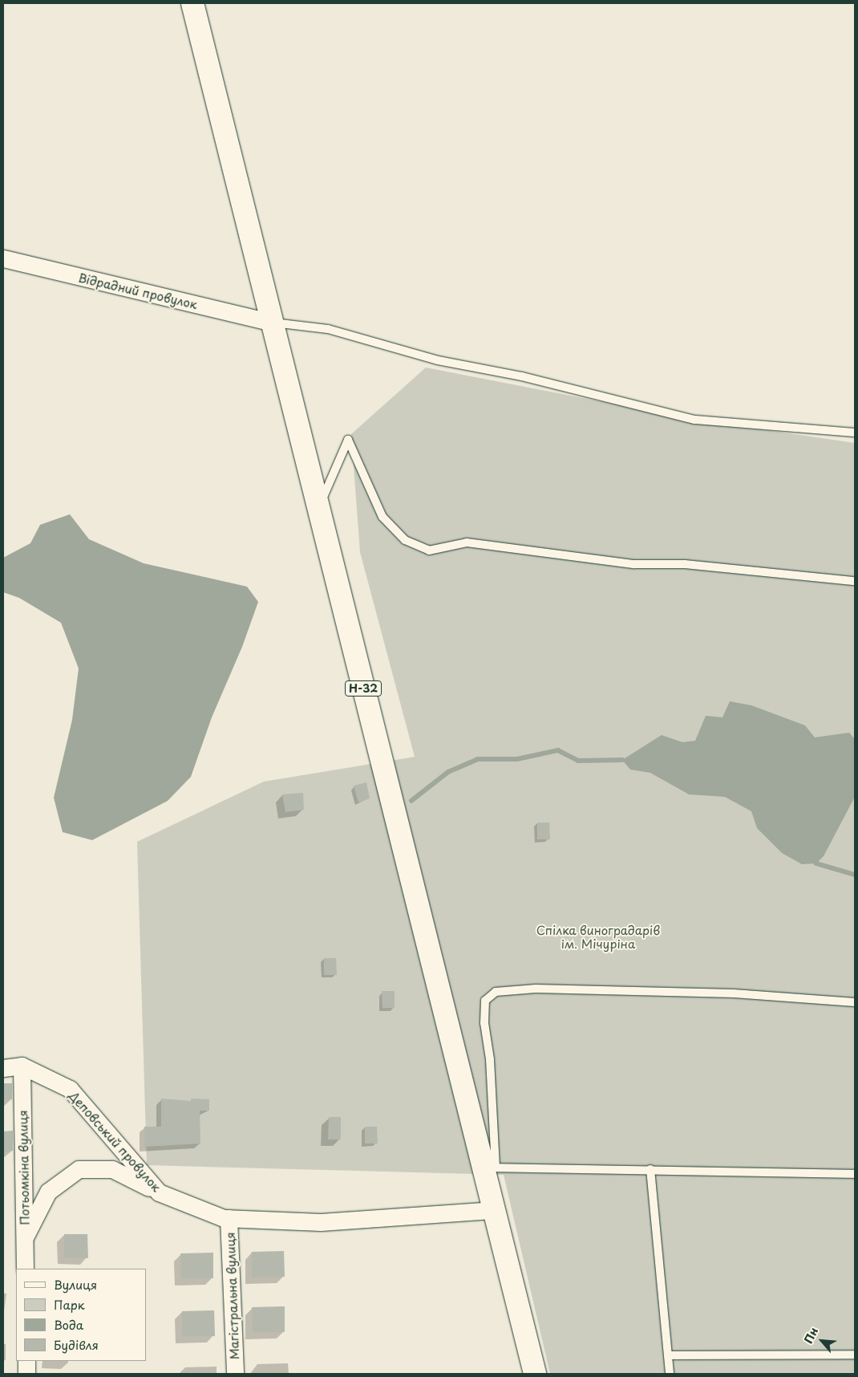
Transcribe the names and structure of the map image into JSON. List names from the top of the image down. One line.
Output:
{"streets":{"main road":["Н-32"],"street":["Відрадний провулок","Деповський провулок","Потьомкіна вулиця","Магістральна вулиця"]},"crossings":[["Відрадний провулок","Н-32"],["Н-32","Деповський провулок"],["Деповський провулок","Потьомкіна вулиця"],["Деповський провулок","Магістральна вулиця"]],"parks":["Спілка виноградарів ім. Мічуріна"],"legend":["Вулиця","Парк","Вода","Будівля"],"north":"top left"}
